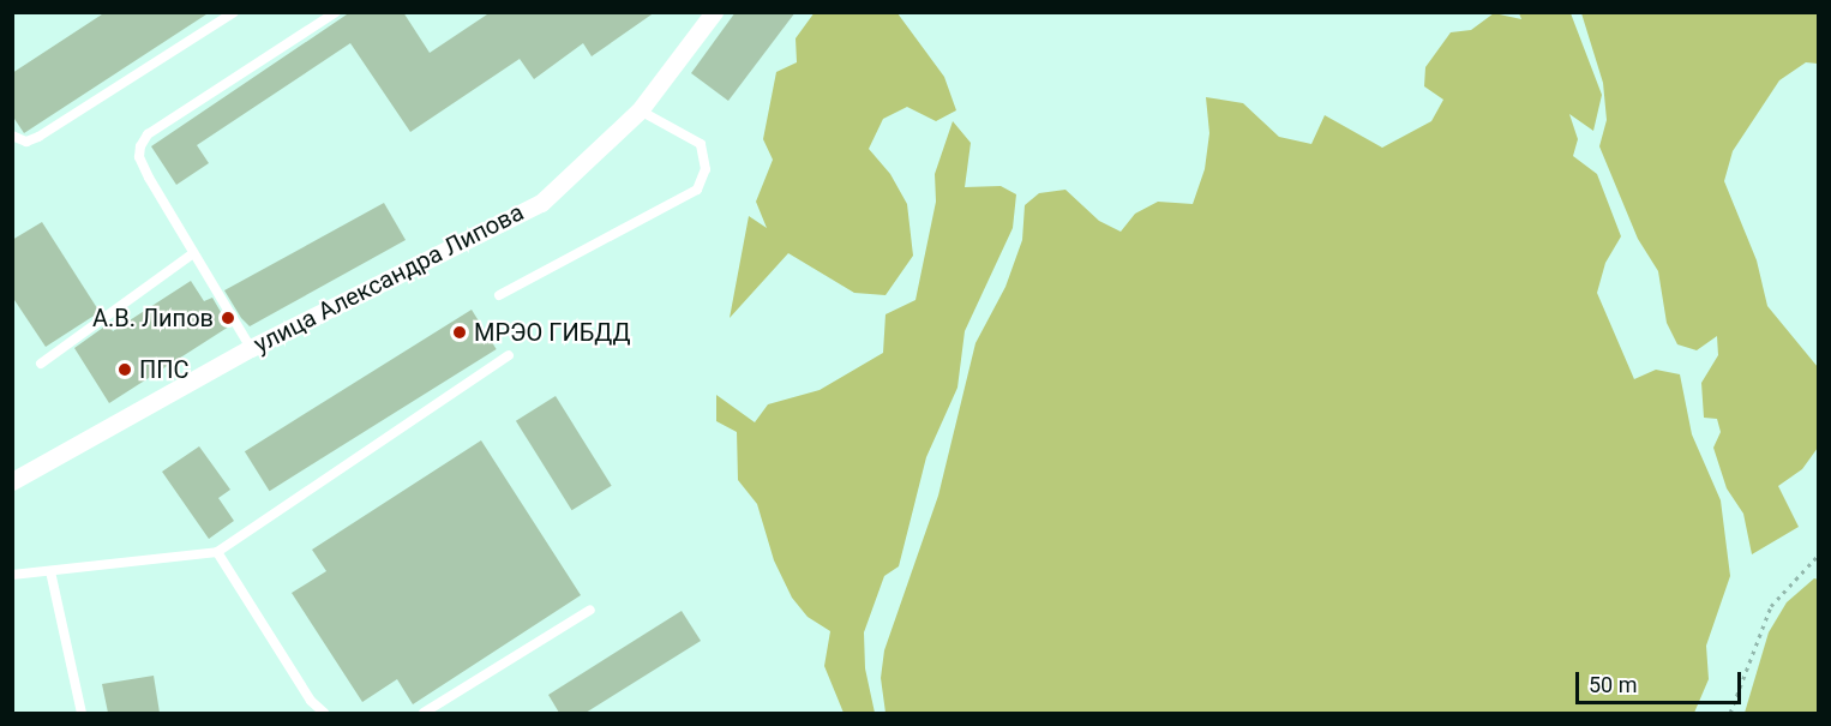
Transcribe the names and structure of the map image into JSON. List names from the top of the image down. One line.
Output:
{"streets":{"street":["улица Александра Липова"]},"places":["А.В. Липов","МРЭО ГИБДД","ППС"],"scale_bar":"50 m"}
